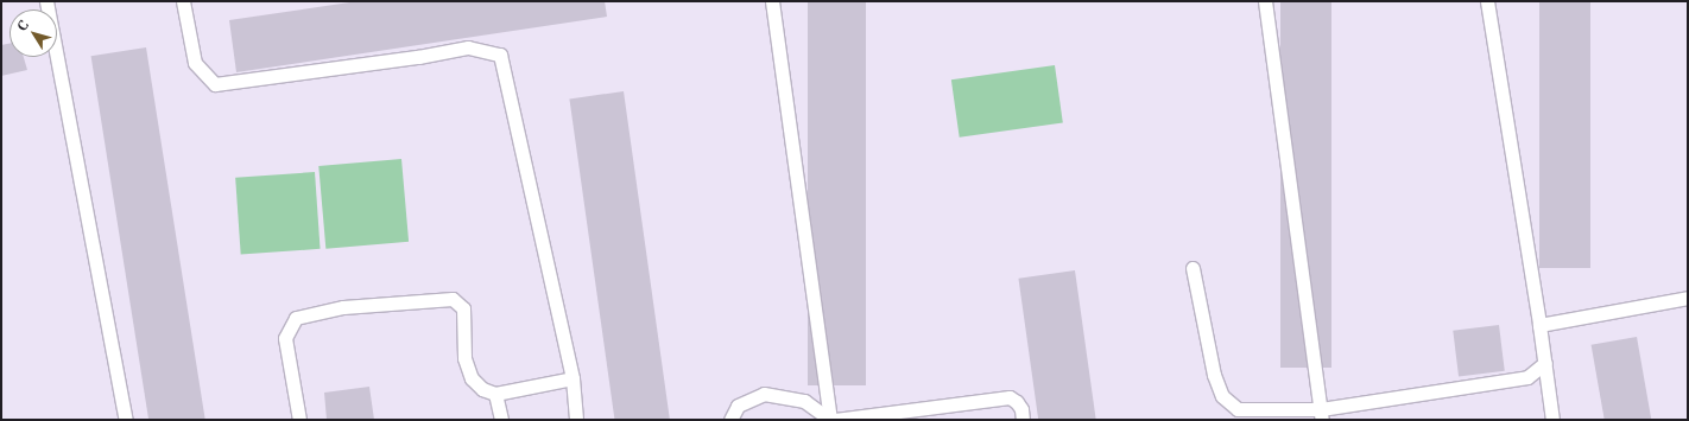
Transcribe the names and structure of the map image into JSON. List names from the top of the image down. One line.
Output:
{"north":"top left"}
